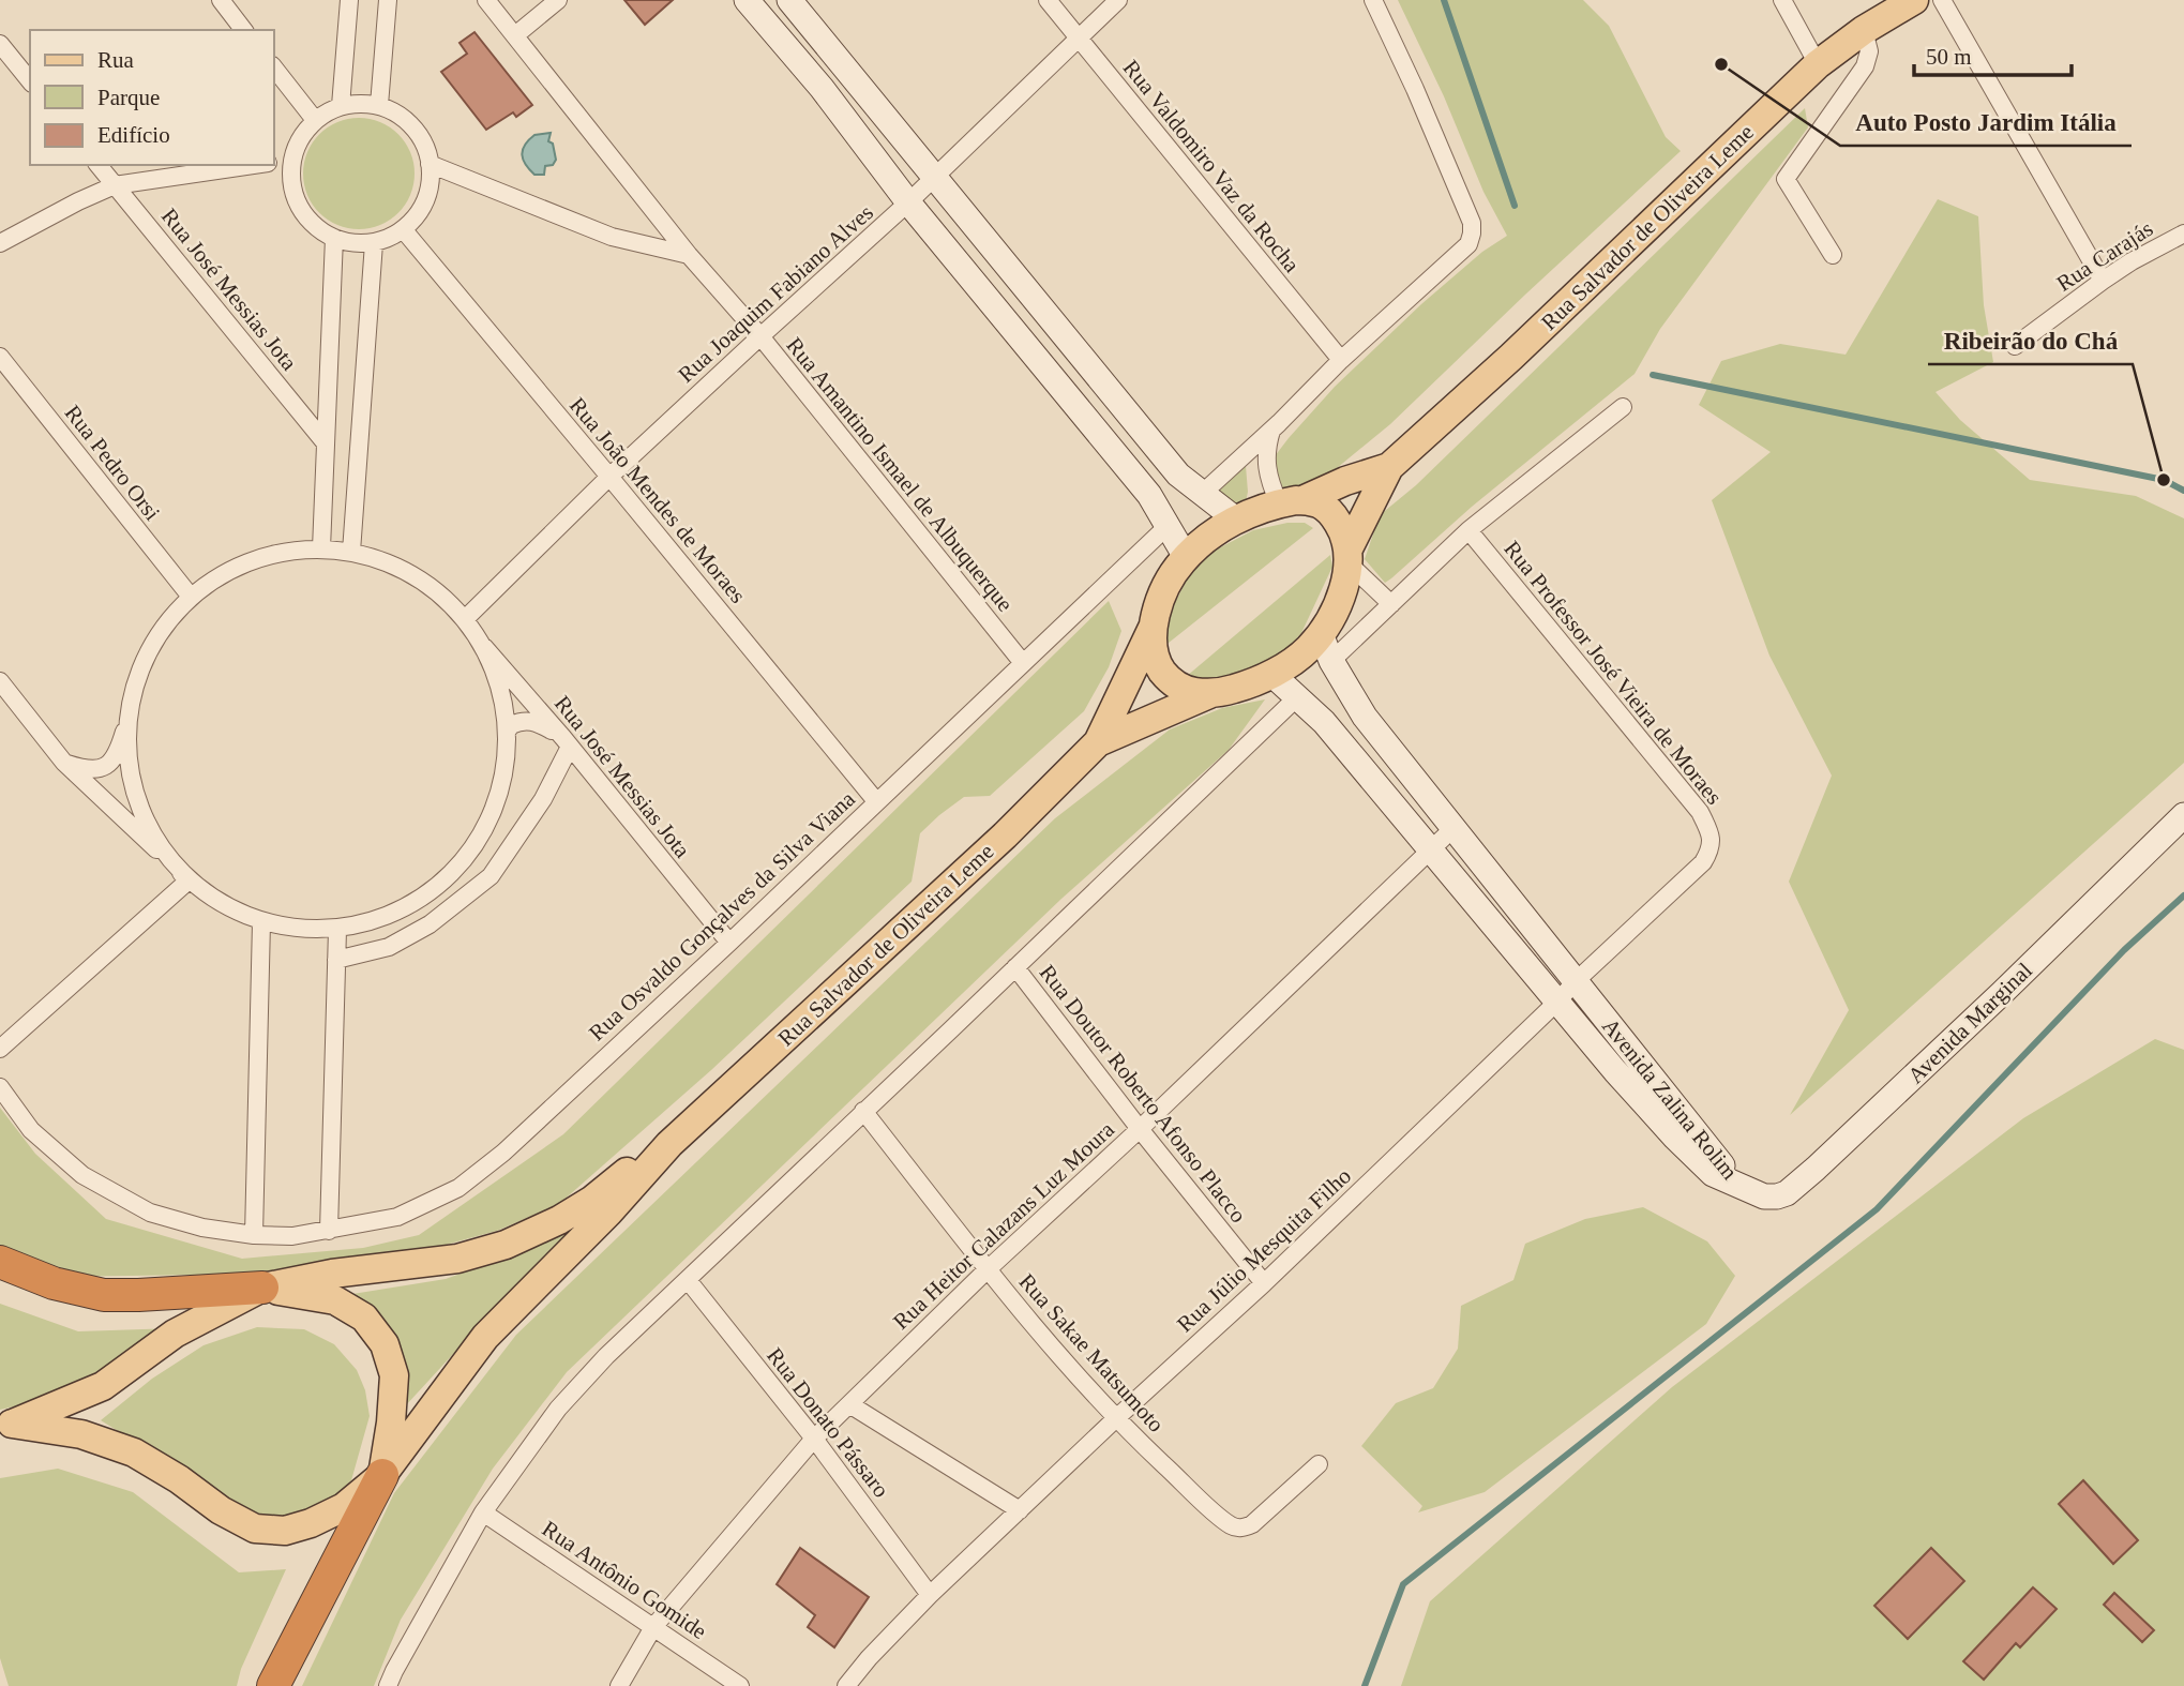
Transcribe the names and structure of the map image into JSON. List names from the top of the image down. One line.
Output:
{"streets":{"main road":["Rua Salvador de Oliveira Leme","Avenida Marginal","Avenida Zalina Rolim"],"street":["Rua Valdomiro Vaz da Rocha","Rua Carajás","Rua José Messias Jota","Rua Joaquim Fabiano Alves","Rua Pedro Orsi","Rua Amantino Ismael de Albuquerque","Rua João Mendes de Moraes","Rua Professor José Vieira de Moraes","Rua Osvaldo Gonçalves da Silva Viana","Rua Doutor Roberto Afonso Placco","Rua Heitor Calazans Luz Moura","Rua Júlio Mesquita Filho","Rua Sakae Matsumoto","Rua Donato Pássaro","Rua Antônio Gomide"]},"crossings":[["Rua Valdomiro Vaz da Rocha","Rua Joaquim Fabiano Alves"],["Rua José Messias Jota","Rua Osvaldo Gonçalves da Silva Viana"],["Rua Joaquim Fabiano Alves","Rua Amantino Ismael de Albuquerque"],["Rua Joaquim Fabiano Alves","Rua João Mendes de Moraes"],["Rua Amantino Ismael de Albuquerque","Rua Osvaldo Gonçalves da Silva Viana"],["Rua João Mendes de Moraes","Rua Osvaldo Gonçalves da Silva Viana"],["Rua Professor José Vieira de Moraes","Rua Júlio Mesquita Filho"],["Avenida Marginal","Avenida Zalina Rolim"],["Rua Doutor Roberto Afonso Placco","Rua Heitor Calazans Luz Moura"],["Rua Doutor Roberto Afonso Placco","Rua Júlio Mesquita Filho"],["Avenida Zalina Rolim","Rua Heitor Calazans Luz Moura"],["Avenida Zalina Rolim","Rua Júlio Mesquita Filho"],["Rua Heitor Calazans Luz Moura","Rua Sakae Matsumoto"],["Rua Heitor Calazans Luz Moura","Rua Donato Pássaro"],["Rua Heitor Calazans Luz Moura","Rua Antônio Gomide"],["Rua Júlio Mesquita Filho","Rua Sakae Matsumoto"],["Rua Júlio Mesquita Filho","Rua Donato Pássaro"]],"places":["Auto Posto Jardim Itália","Ribeirão do Chá"],"legend":["Rua","Parque","Edifício"],"scale_bar":"50 m"}
